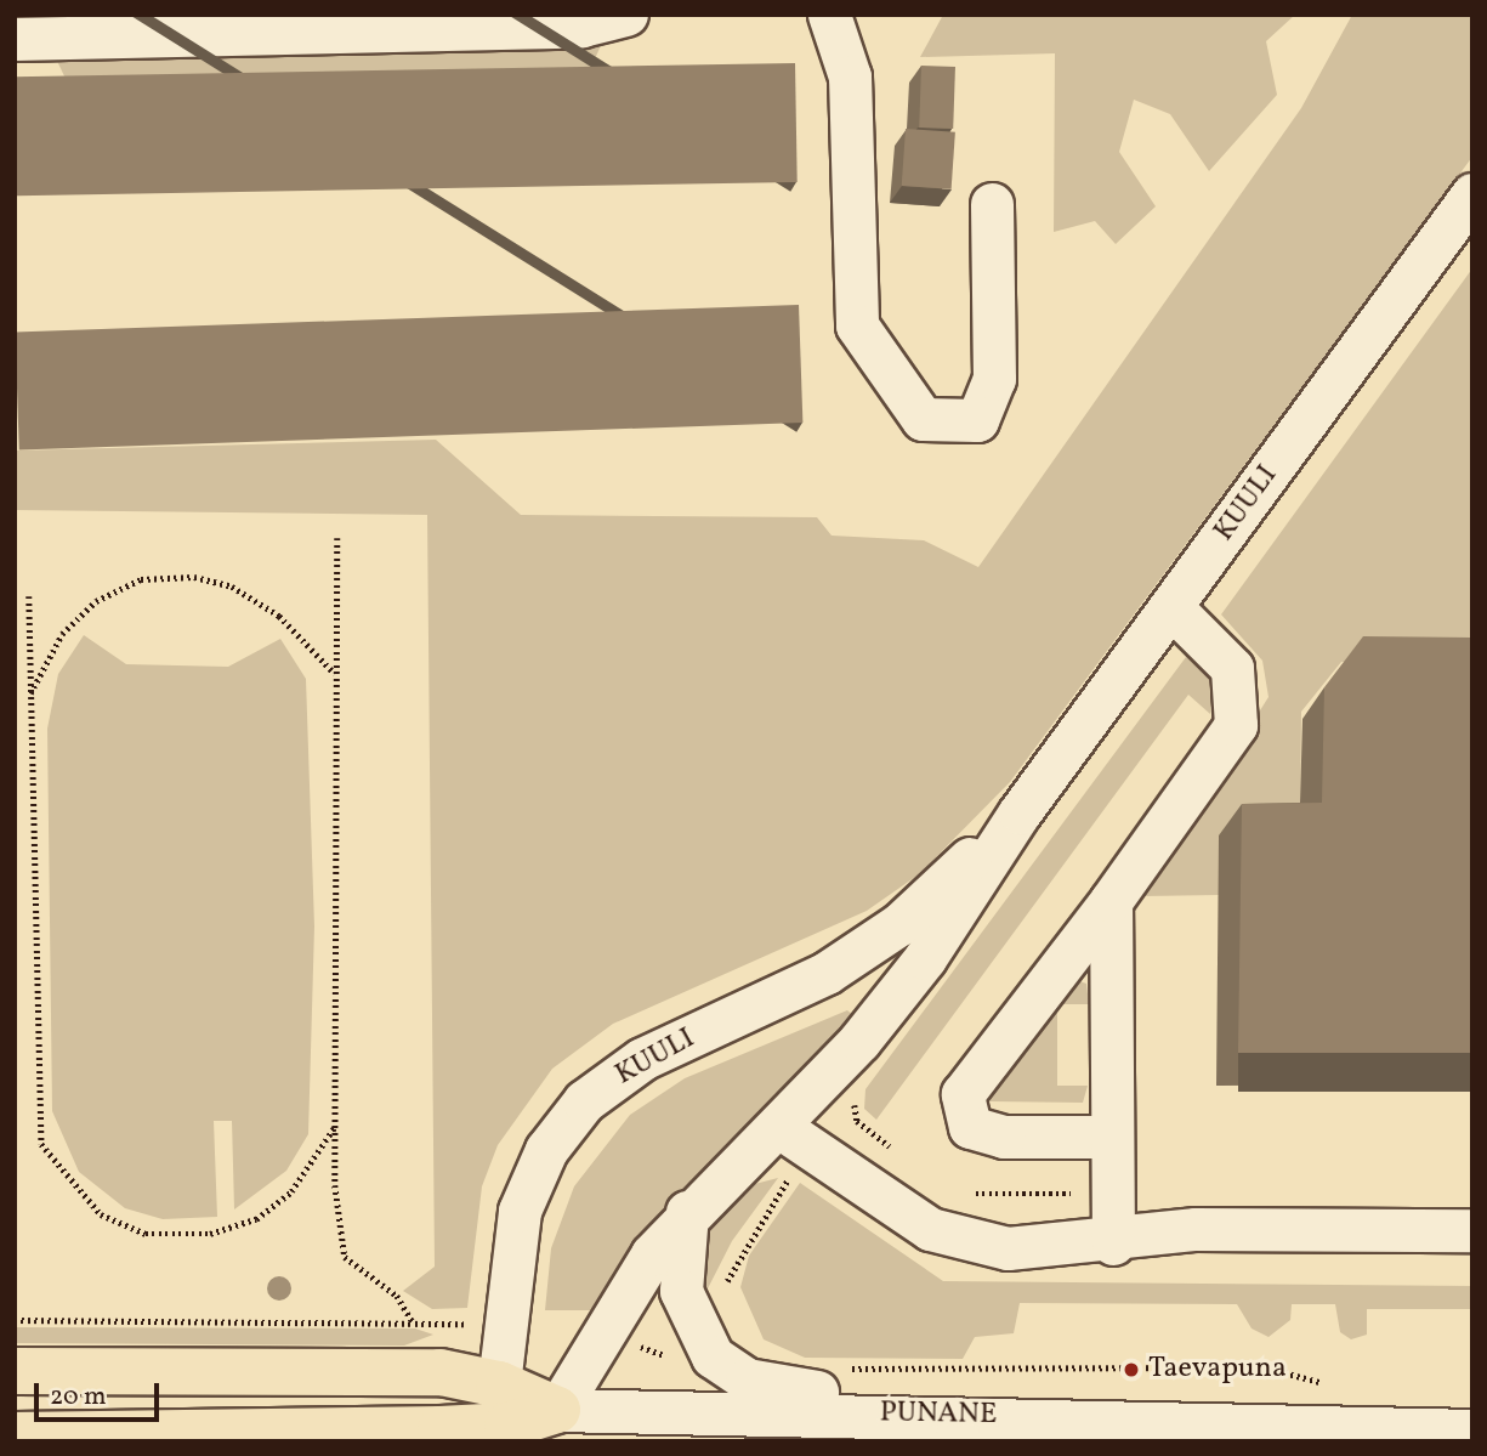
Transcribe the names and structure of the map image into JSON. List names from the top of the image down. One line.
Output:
{"streets":{"main road":["PUNANE"],"street":["KUULI"]},"crossings":[["KUULI","PUNANE"]],"places":["Taevapuna"],"scale_bar":"20 m"}
